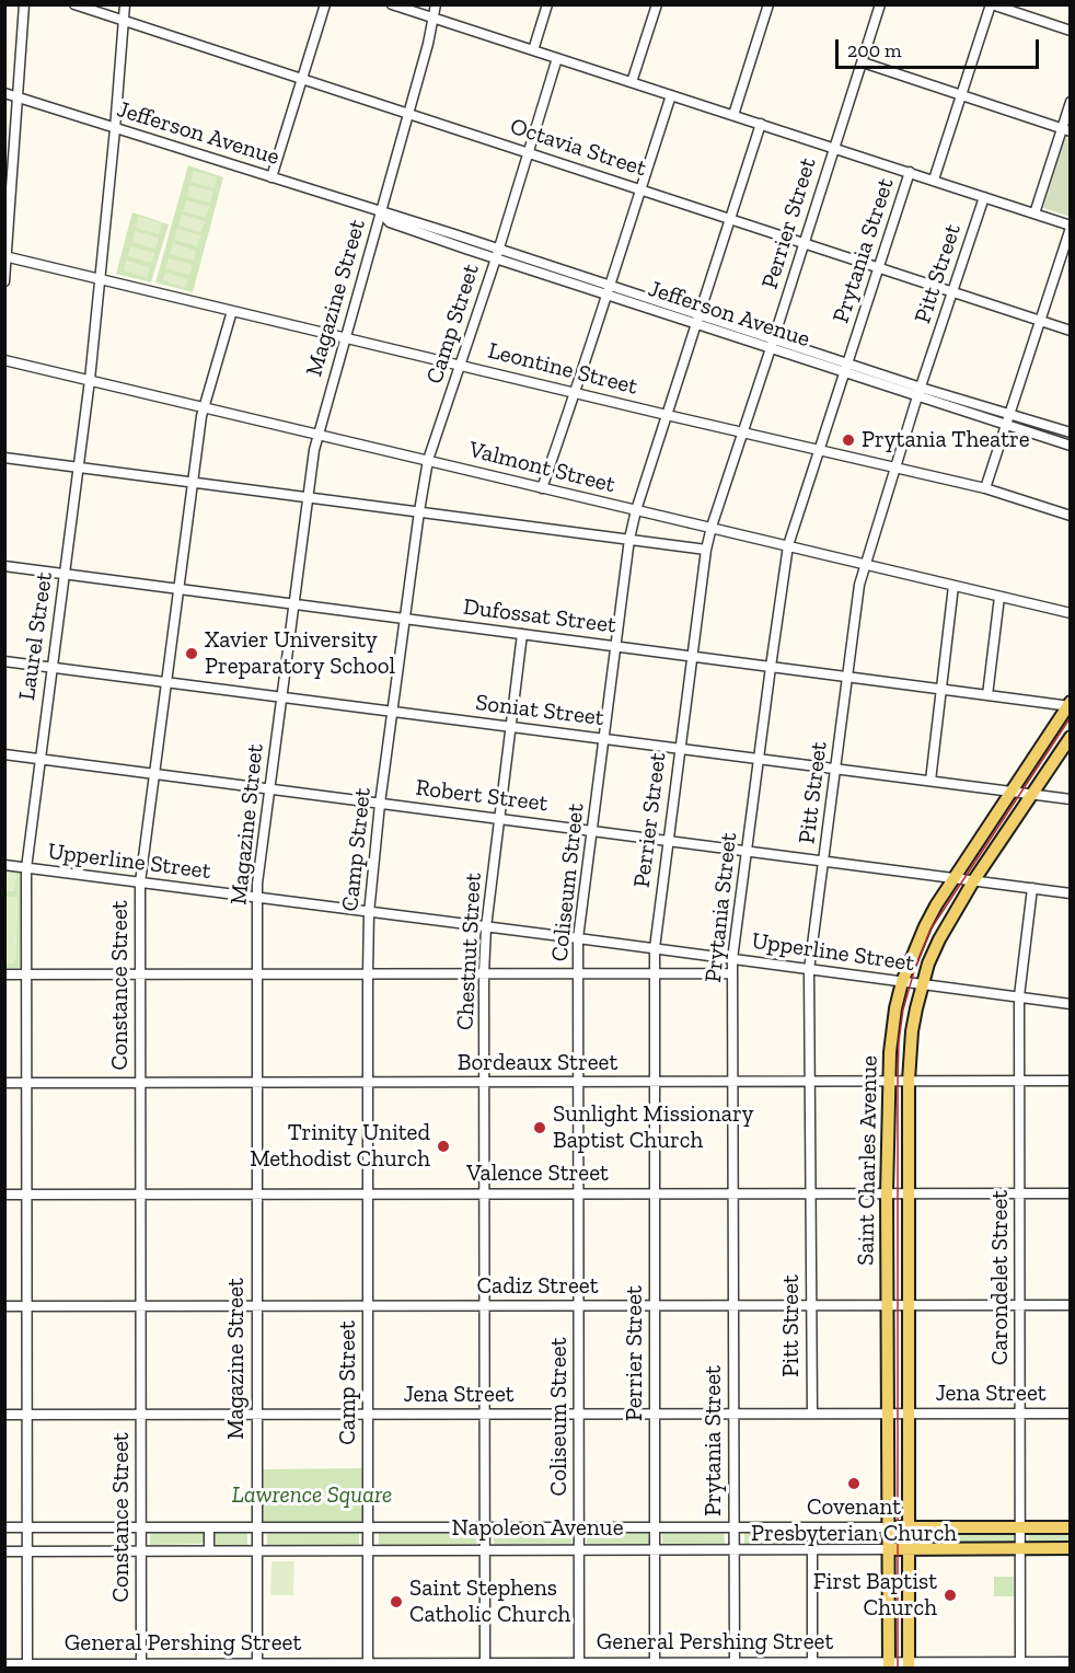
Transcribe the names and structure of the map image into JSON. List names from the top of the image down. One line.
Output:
{"streets":{"main road":["Saint Charles Avenue","Napoleon Avenue"],"street":["Jefferson Avenue","Octavia Street","Perrier Street","Prytania Street","Pitt Street","Magazine Street","Camp Street","Leontine Street","Valmont Street","Dufossat Street","Laurel Street","Soniat Street","Robert Street","Upperline Street","Coliseum Street","Chestnut Street","Constance Street","Bordeaux Street","Valence Street","Carondelet Street","Cadiz Street","Jena Street","General Pershing Street"]},"crossings":[["Jefferson Avenue","Perrier Street"],["Jefferson Avenue","Prytania Street"],["Jefferson Avenue","Pitt Street"],["Jefferson Avenue","Magazine Street"],["Jefferson Avenue","Camp Street"],["Jefferson Avenue","Laurel Street"],["Jefferson Avenue","Coliseum Street"],["Octavia Street","Perrier Street"],["Octavia Street","Prytania Street"],["Octavia Street","Pitt Street"],["Octavia Street","Magazine Street"],["Octavia Street","Camp Street"],["Octavia Street","Laurel Street"],["Octavia Street","Coliseum Street"],["Perrier Street","Leontine Street"],["Perrier Street","Valmont Street"],["Perrier Street","Dufossat Street"],["Perrier Street","Soniat Street"],["Perrier Street","Robert Street"],["Perrier Street","Upperline Street"],["Perrier Street","Bordeaux Street"],["Perrier Street","Valence Street"],["Perrier Street","Cadiz Street"],["Perrier Street","Jena Street"],["Perrier Street","Napoleon Avenue"],["Perrier Street","General Pershing Street"],["Prytania Street","Leontine Street"],["Prytania Street","Valmont Street"],["Prytania Street","Dufossat Street"],["Prytania Street","Soniat Street"],["Prytania Street","Robert Street"],["Prytania Street","Upperline Street"],["Prytania Street","Bordeaux Street"],["Prytania Street","Valence Street"],["Prytania Street","Cadiz Street"],["Prytania Street","Jena Street"],["Prytania Street","Napoleon Avenue"],["Prytania Street","General Pershing Street"],["Pitt Street","Leontine Street"],["Pitt Street","Valmont Street"],["Pitt Street","Dufossat Street"],["Pitt Street","Soniat Street"],["Pitt Street","Robert Street"],["Pitt Street","Upperline Street"],["Pitt Street","Bordeaux Street"],["Pitt Street","Valence Street"],["Pitt Street","Cadiz Street"],["Pitt Street","Jena Street"],["Magazine Street","Leontine Street"],["Magazine Street","Valmont Street"],["Magazine Street","Dufossat Street"],["Magazine Street","Soniat Street"],["Magazine Street","Robert Street"],["Magazine Street","Upperline Street"],["Magazine Street","Bordeaux Street"],["Magazine Street","Valence Street"],["Magazine Street","Cadiz Street"],["Magazine Street","Jena Street"],["Magazine Street","Napoleon Avenue"],["Magazine Street","General Pershing Street"],["Camp Street","Leontine Street"],["Camp Street","Valmont Street"],["Camp Street","Dufossat Street"],["Camp Street","Soniat Street"],["Camp Street","Robert Street"],["Camp Street","Upperline Street"],["Camp Street","Bordeaux Street"],["Camp Street","Valence Street"],["Camp Street","Cadiz Street"],["Camp Street","Jena Street"],["Camp Street","Napoleon Avenue"],["Camp Street","General Pershing Street"],["Leontine Street","Laurel Street"],["Leontine Street","Coliseum Street"],["Leontine Street","Constance Street"],["Valmont Street","Laurel Street"],["Valmont Street","Coliseum Street"],["Valmont Street","Constance Street"],["Dufossat Street","Laurel Street"],["Dufossat Street","Coliseum Street"],["Dufossat Street","Chestnut Street"],["Dufossat Street","Constance Street"],["Dufossat Street","Saint Charles Avenue"],["Laurel Street","Soniat Street"],["Laurel Street","Robert Street"],["Laurel Street","Upperline Street"],["Laurel Street","Bordeaux Street"],["Laurel Street","Valence Street"],["Laurel Street","Cadiz Street"],["Laurel Street","Jena Street"],["Laurel Street","Napoleon Avenue"],["Laurel Street","General Pershing Street"],["Soniat Street","Coliseum Street"],["Soniat Street","Chestnut Street"],["Soniat Street","Constance Street"],["Soniat Street","Saint Charles Avenue"],["Robert Street","Coliseum Street"],["Robert Street","Chestnut Street"],["Robert Street","Constance Street"],["Robert Street","Saint Charles Avenue"],["Robert Street","Carondelet Street"],["Upperline Street","Coliseum Street"],["Upperline Street","Chestnut Street"],["Upperline Street","Constance Street"],["Upperline Street","Saint Charles Avenue"],["Upperline Street","Carondelet Street"],["Coliseum Street","Bordeaux Street"],["Coliseum Street","Valence Street"],["Coliseum Street","Cadiz Street"],["Coliseum Street","Jena Street"],["Coliseum Street","Napoleon Avenue"],["Coliseum Street","General Pershing Street"],["Chestnut Street","Bordeaux Street"],["Chestnut Street","Valence Street"],["Chestnut Street","Cadiz Street"],["Chestnut Street","Jena Street"],["Chestnut Street","Napoleon Avenue"],["Chestnut Street","General Pershing Street"],["Constance Street","Bordeaux Street"],["Constance Street","Valence Street"],["Constance Street","Cadiz Street"],["Constance Street","Jena Street"],["Constance Street","Napoleon Avenue"],["Constance Street","General Pershing Street"],["Bordeaux Street","Saint Charles Avenue"],["Bordeaux Street","Carondelet Street"],["Saint Charles Avenue","Valence Street"],["Saint Charles Avenue","Cadiz Street"],["Saint Charles Avenue","Jena Street"],["Saint Charles Avenue","Napoleon Avenue"],["Saint Charles Avenue","General Pershing Street"],["Valence Street","Carondelet Street"],["Carondelet Street","Cadiz Street"],["Carondelet Street","Jena Street"],["Carondelet Street","Napoleon Avenue"],["Carondelet Street","General Pershing Street"]],"parks":["Lawrence Square"],"places":["Prytania Theatre","Xavier University Preparatory School","Sunlight Missionary Baptist Church","Trinity United Methodist Church","Covenant Presbyterian Church","First Baptist Church","Saint Stephens Catholic Church"],"scale_bar":"200 m"}
